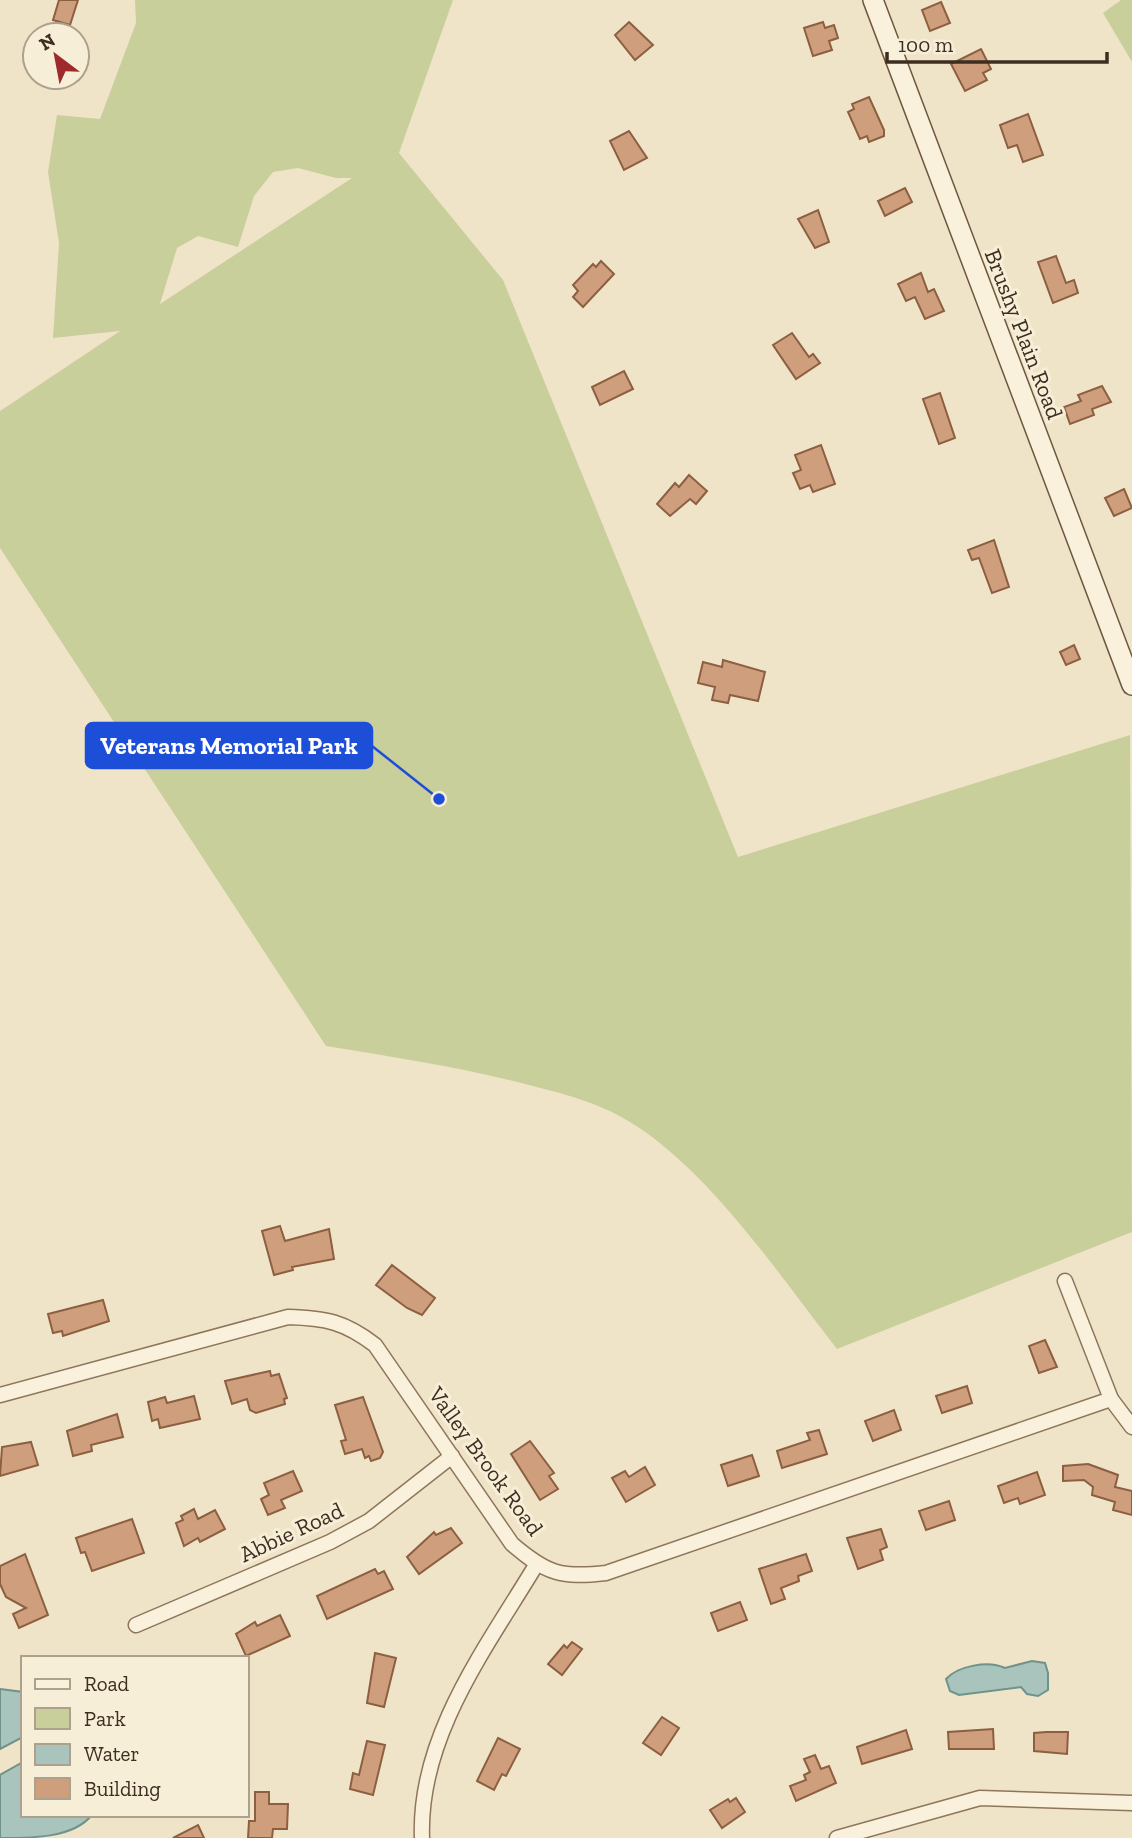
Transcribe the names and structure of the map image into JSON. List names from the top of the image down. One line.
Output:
{"streets":{"main road":["Brushy Plain Road"],"street":["Valley Brook Road","Abbie Road"]},"crossings":[["Valley Brook Road","Abbie Road"]],"places":["Veterans Memorial Park"],"legend":["Road","Park","Water","Building"],"scale_bar":"100 m","north":"top left"}
